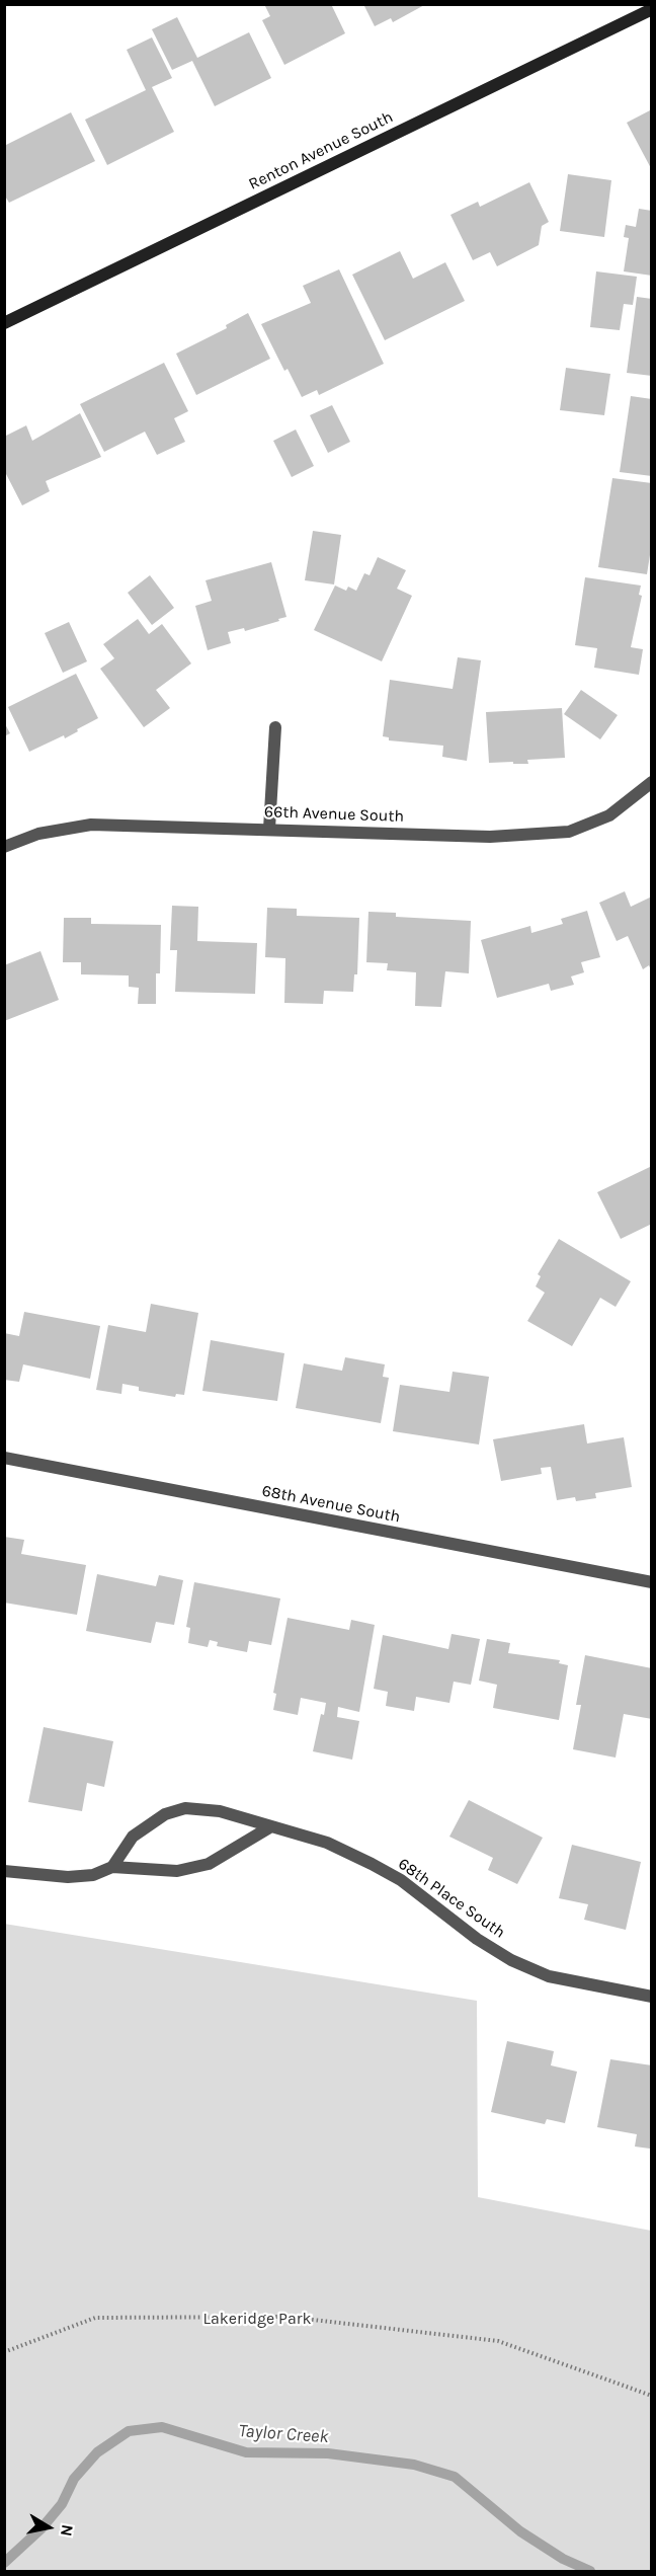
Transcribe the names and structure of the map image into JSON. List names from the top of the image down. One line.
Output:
{"streets":{"main road":["Renton Avenue South"],"street":["66th Avenue South","68th Avenue South","68th Place South"]},"water":["Taylor Creek"],"parks":["Lakeridge Park"],"north":"right"}
